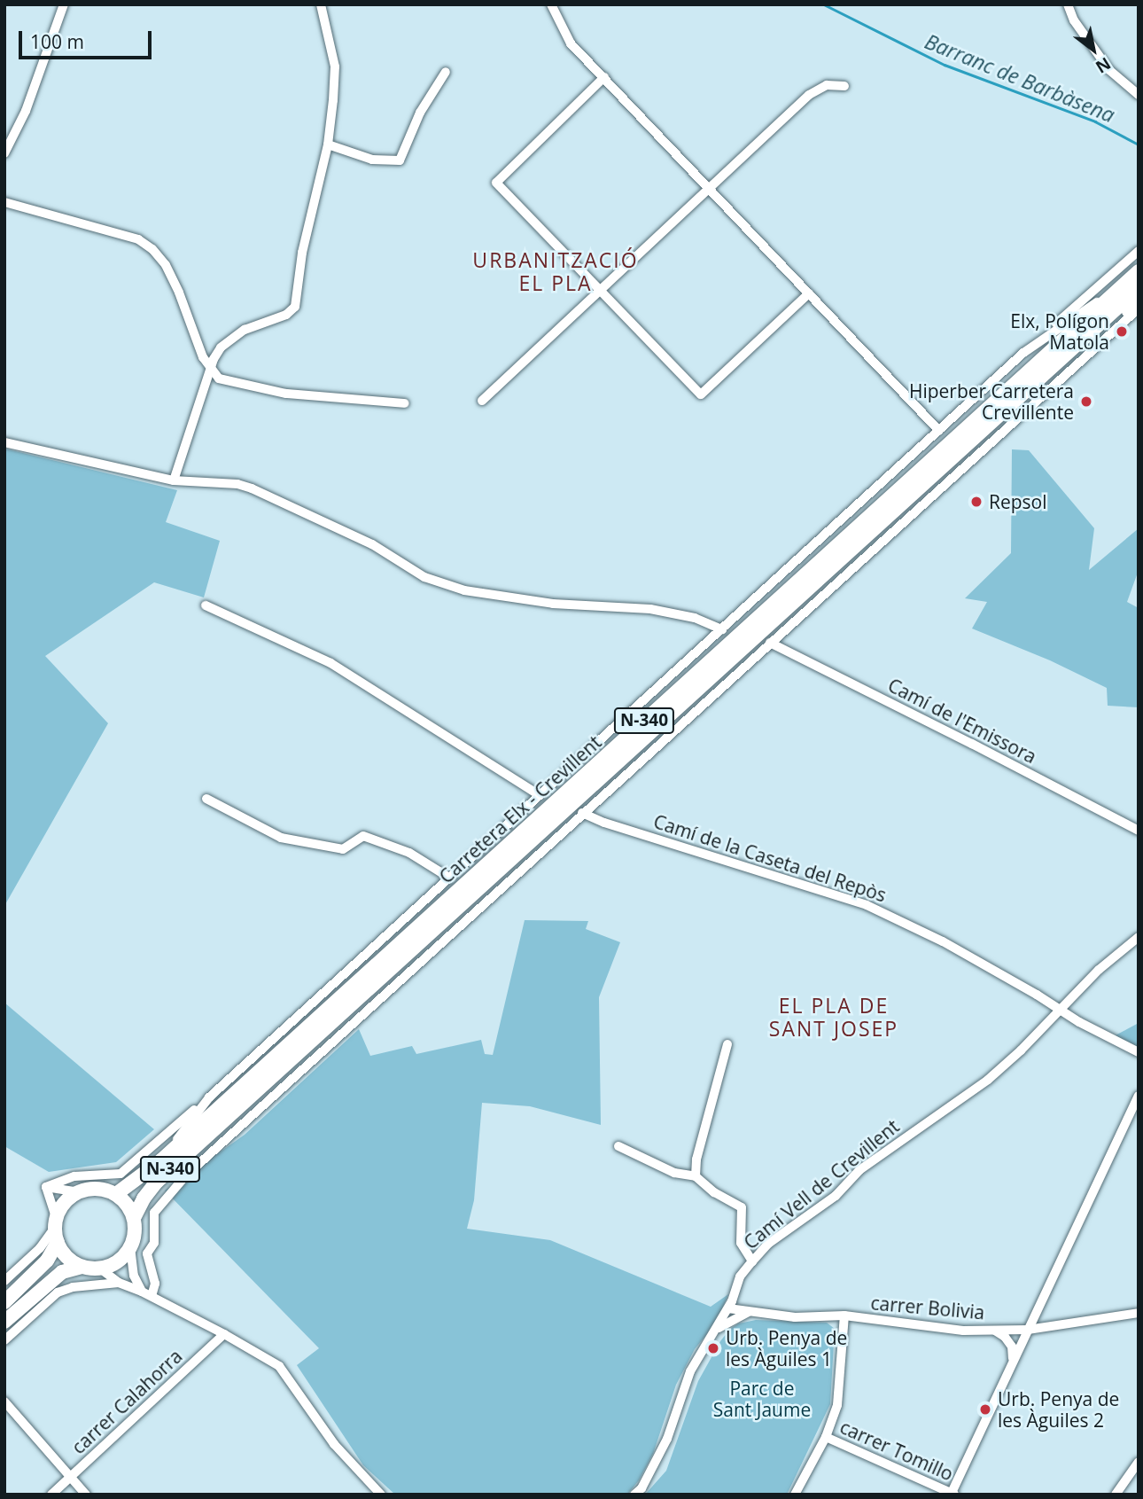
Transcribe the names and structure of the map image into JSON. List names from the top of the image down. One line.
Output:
{"streets":{"highway":["N-340","Carretera Elx - Crevillent"],"street":["Camí de l'Emissora","Camí de la Caseta del Repòs","Camí Vell de Crevillent","carrer Bolivia","carrer Calahorra","carrer Tomillo"]},"crossings":[["N-340","Carretera Elx - Crevillent"],["Camí de la Caseta del Repòs","Camí Vell de Crevillent"],["Camí Vell de Crevillent","carrer Bolivia"]],"districts":["URBANITZACIÓ EL PLA","EL PLA DE SANT JOSEP"],"water":["Barranc de Barbàsena"],"parks":["Parc de Sant Jaume"],"places":["Elx, Polígon Matola","Hiperber Carretera Crevillente","Repsol","Urb. Penya de les Àguiles 1","Urb. Penya de les Àguiles 2"],"scale_bar":"100 m","north":"bottom right"}
